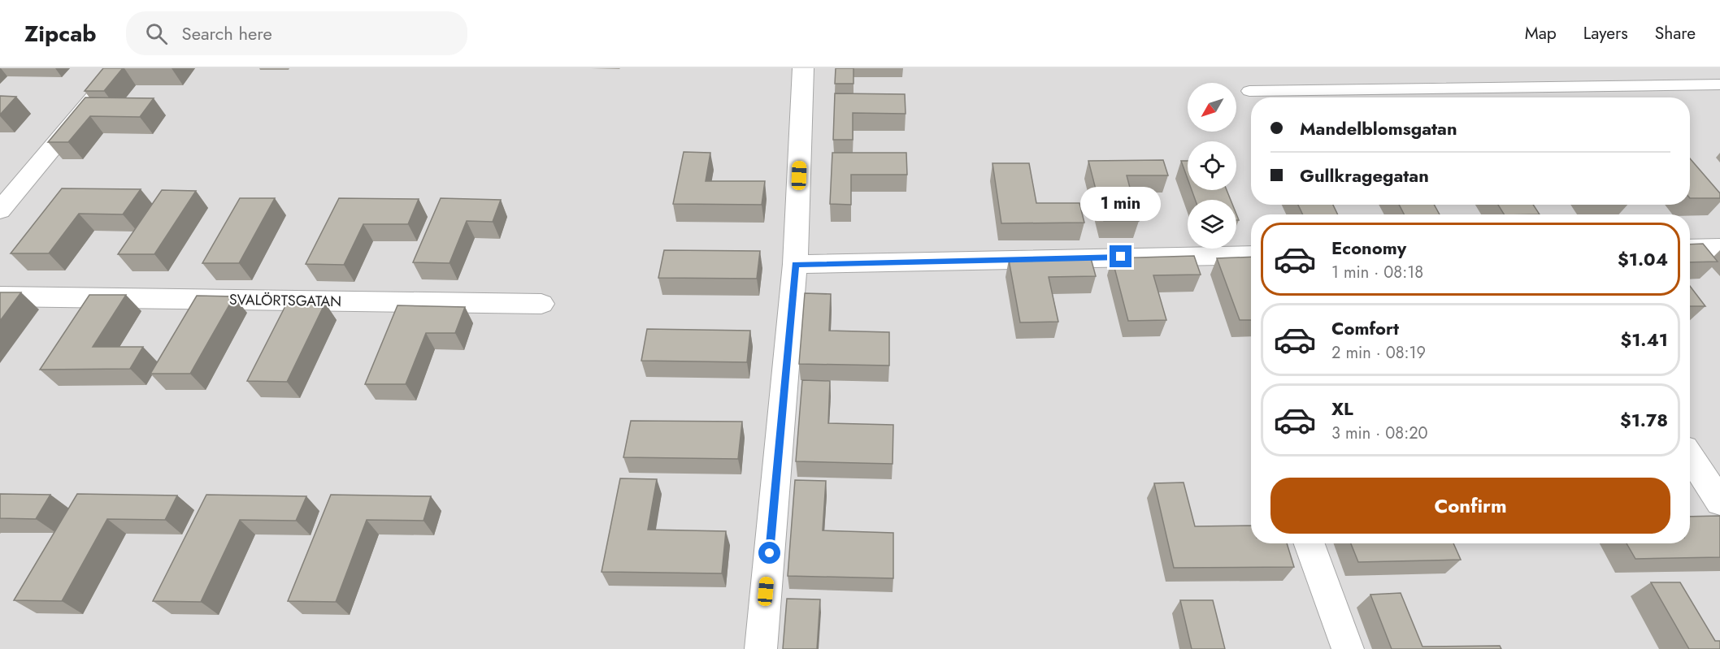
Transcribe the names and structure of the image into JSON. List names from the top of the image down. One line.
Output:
{"streets":{"street":["SVALÖRTSGATAN"]},"north":"bottom left","page":{"header":"Zipcab","search":"Search here","nav":["Map","Layers","Share"],"banner":["Mandelblomsgatan","Gullkragegatan"],"bubble":"1 min","list":[{"name":"Economy","note":"1 min · 08:18","value":"$1.04"},{"name":"Comfort","note":"2 min · 08:19","value":"$1.41"},{"name":"XL","note":"3 min · 08:20","value":"$1.78"}],"buttons":"Confirm"}}
